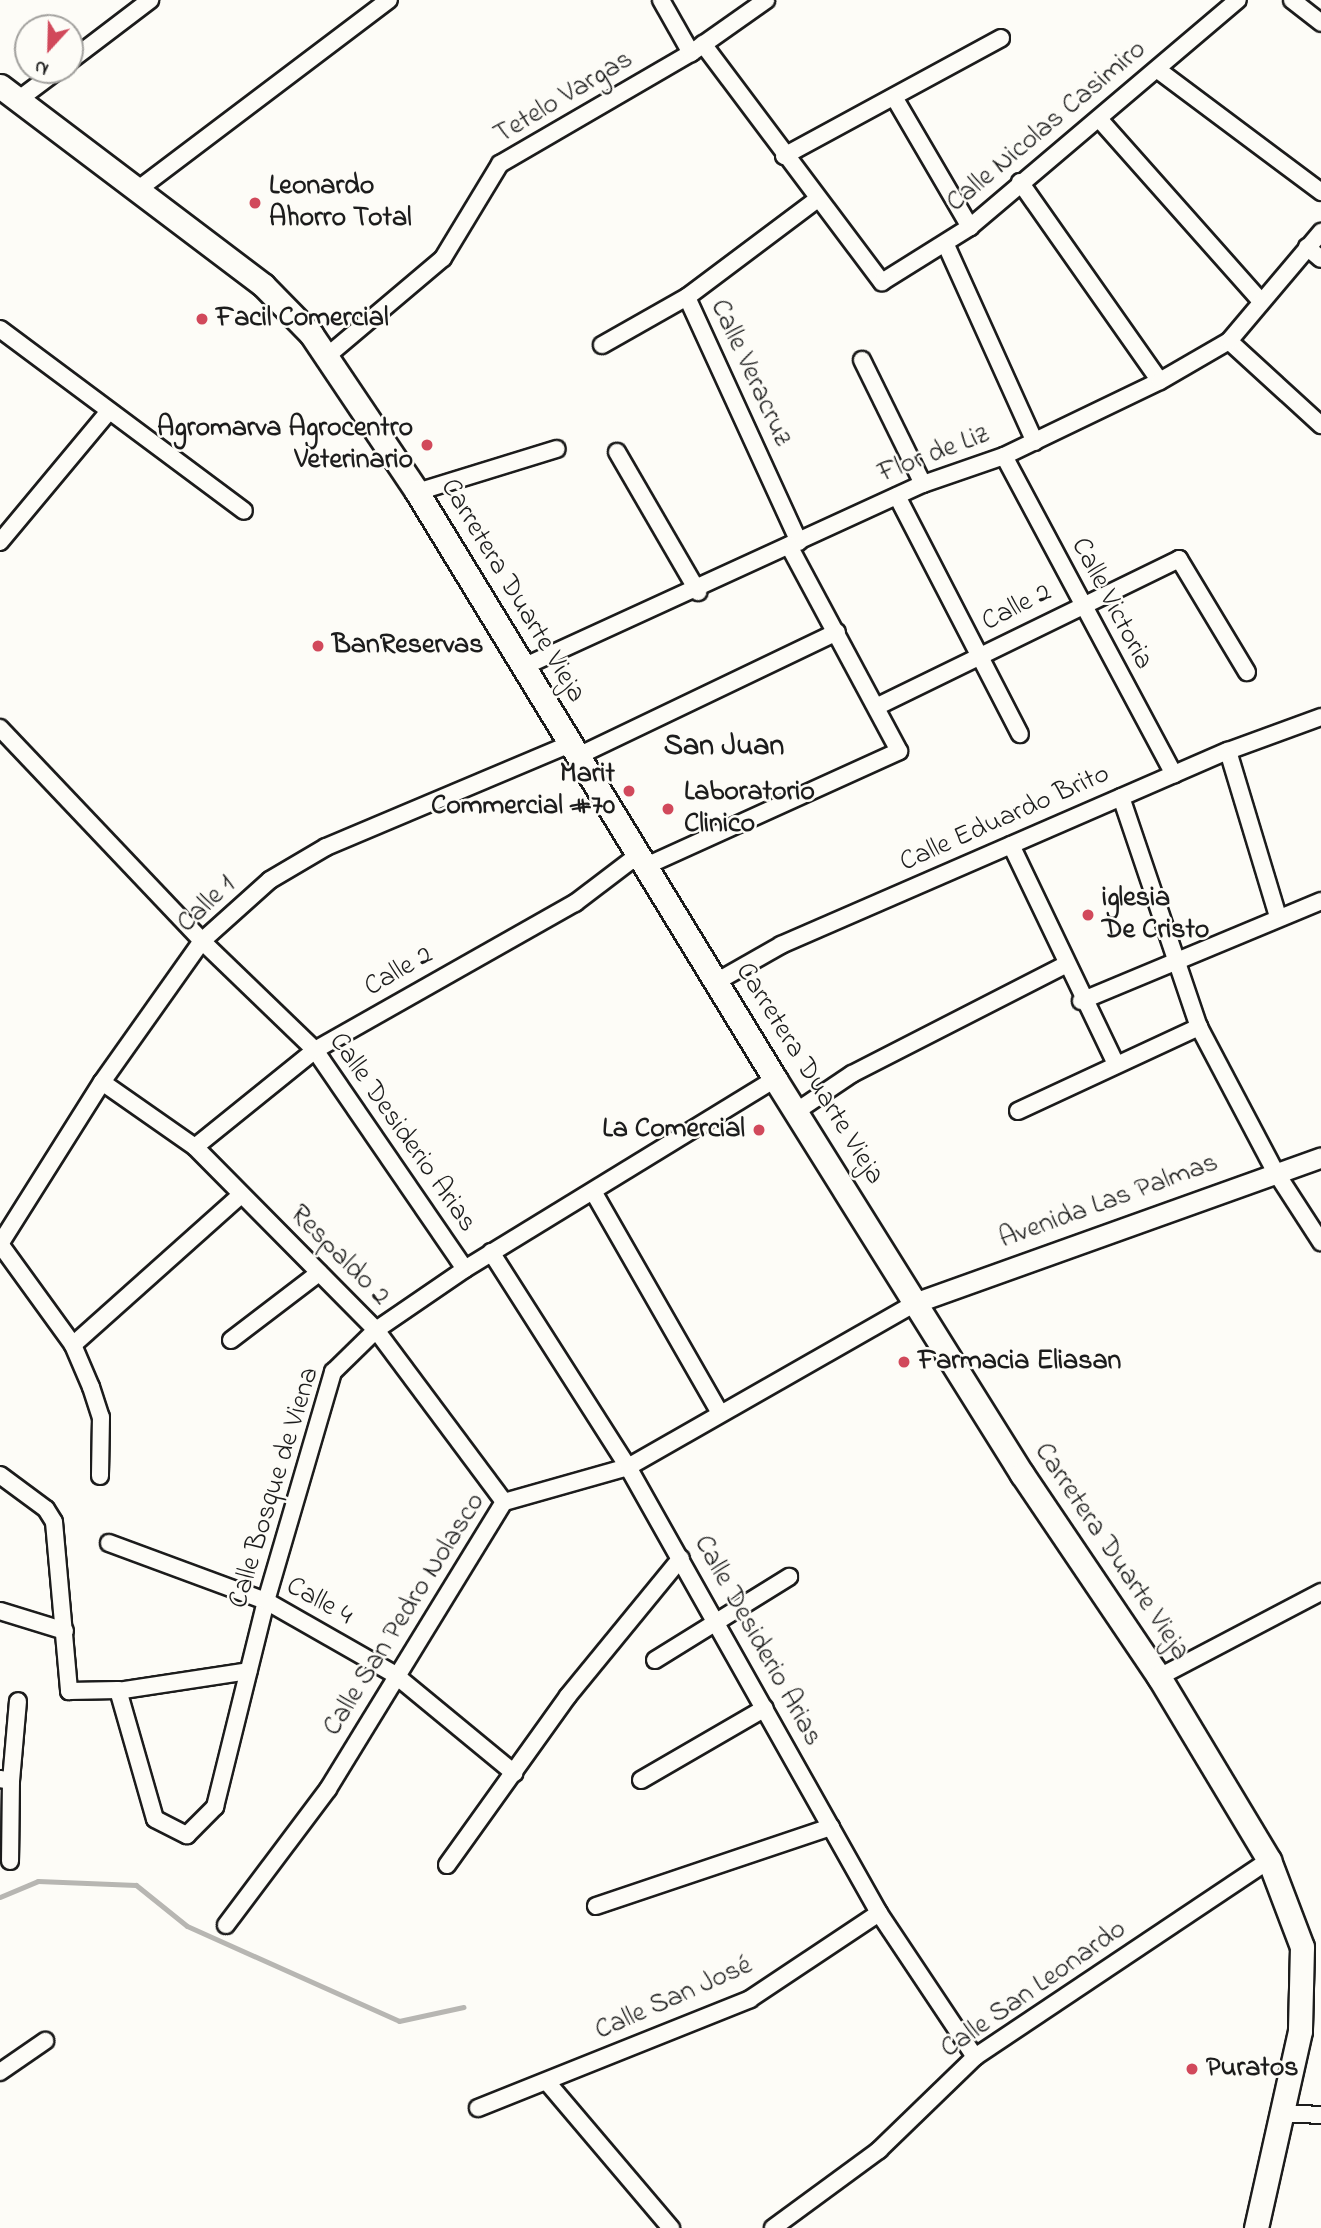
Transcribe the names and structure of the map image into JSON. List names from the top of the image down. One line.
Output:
{"streets":{"main road":["Carretera Duarte Vieja"],"street":["Tetelo Vargas","Calle Nicolas Casimiro","Calle Veracruz","Flor de Liz","Calle Victoria","Calle 2","Calle Eduardo Brito","Calle 1","Calle Desiderio Arias","Avenida Las Palmas","Respaldo 2","Calle Bosque de Viena","Calle 4","Calle San Pedro Nolasco","Calle San Leonardo","Calle San José"]},"crossings":[["Tetelo Vargas","Carretera Duarte Vieja"],["Calle Nicolas Casimiro","Calle Veracruz"],["Calle Veracruz","Flor de Liz"],["Calle Veracruz","Calle 2"],["Calle Veracruz","Calle 1"],["Flor de Liz","Carretera Duarte Vieja"],["Flor de Liz","Calle Victoria"],["Carretera Duarte Vieja","Calle 2"],["Carretera Duarte Vieja","Calle Eduardo Brito"],["Carretera Duarte Vieja","Calle 1"],["Carretera Duarte Vieja","Avenida Las Palmas"],["Carretera Duarte Vieja","Calle Bosque de Viena"],["Carretera Duarte Vieja","Calle San Pedro Nolasco"],["Carretera Duarte Vieja","Calle San Leonardo"],["Calle Victoria","Calle 2"],["Calle Victoria","Calle Eduardo Brito"],["Calle 2","Calle Desiderio Arias"],["Calle 2","Respaldo 2"],["Calle 1","Calle Desiderio Arias"],["Calle 1","Respaldo 2"],["Calle Desiderio Arias","Calle Bosque de Viena"],["Calle Desiderio Arias","Calle San Pedro Nolasco"],["Calle Desiderio Arias","Calle San Leonardo"],["Calle Desiderio Arias","Calle San José"],["Avenida Las Palmas","Calle San Pedro Nolasco"],["Respaldo 2","Calle Bosque de Viena"],["Respaldo 2","Calle San Pedro Nolasco"],["Calle Bosque de Viena","Calle 4"],["Calle 4","Calle San Pedro Nolasco"]],"districts":["San Juan"],"places":["Leonardo Ahorro Total","Facil Comercial","Agromarva Agrocentro Veterinario","BanReservas","Marit Commercial #70","Laboratorio Clinico","iglesia De Cristo","La Comercial","Farmacia Eliasan","Puratos"],"north":"bottom"}
